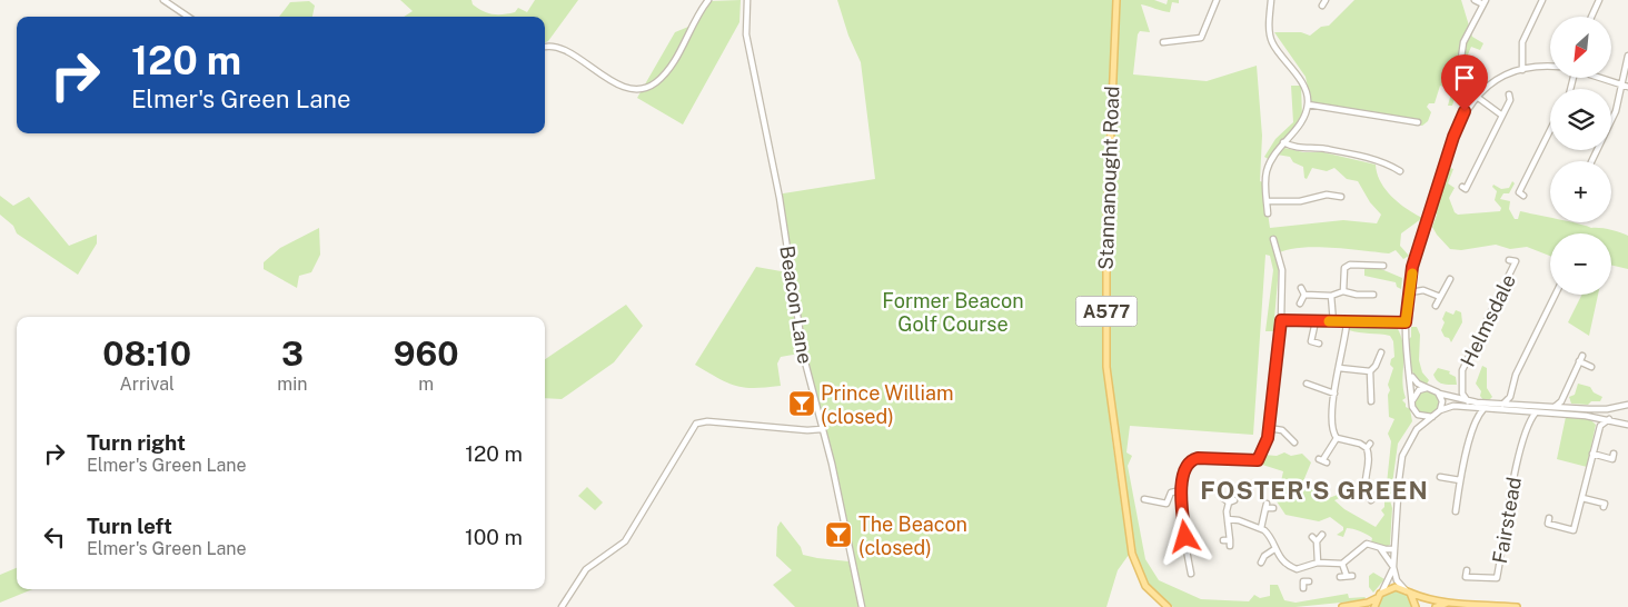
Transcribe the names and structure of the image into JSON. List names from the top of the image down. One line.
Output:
{"streets":{"main road":["Stannanought Road","A577"],"street":["Beacon Lane","Helmsdale","Fairstead"]},"districts":["FOSTER'S GREEN"],"parks":["Former Beacon Golf Course"],"places":{"bar":["Prince William (closed)","The Beacon (closed)"]},"north":"bottom left","page":{"map_buttons":["+","−"],"turn":["120 m","Elmer's Green Lane"],"eta":["08:10","Arrival","3","min","960","m"],"list":[{"name":"Turn right","note":"Elmer's Green Lane","value":"120 m"},{"name":"Turn left","note":"Elmer's Green Lane","value":"100 m"}]}}
